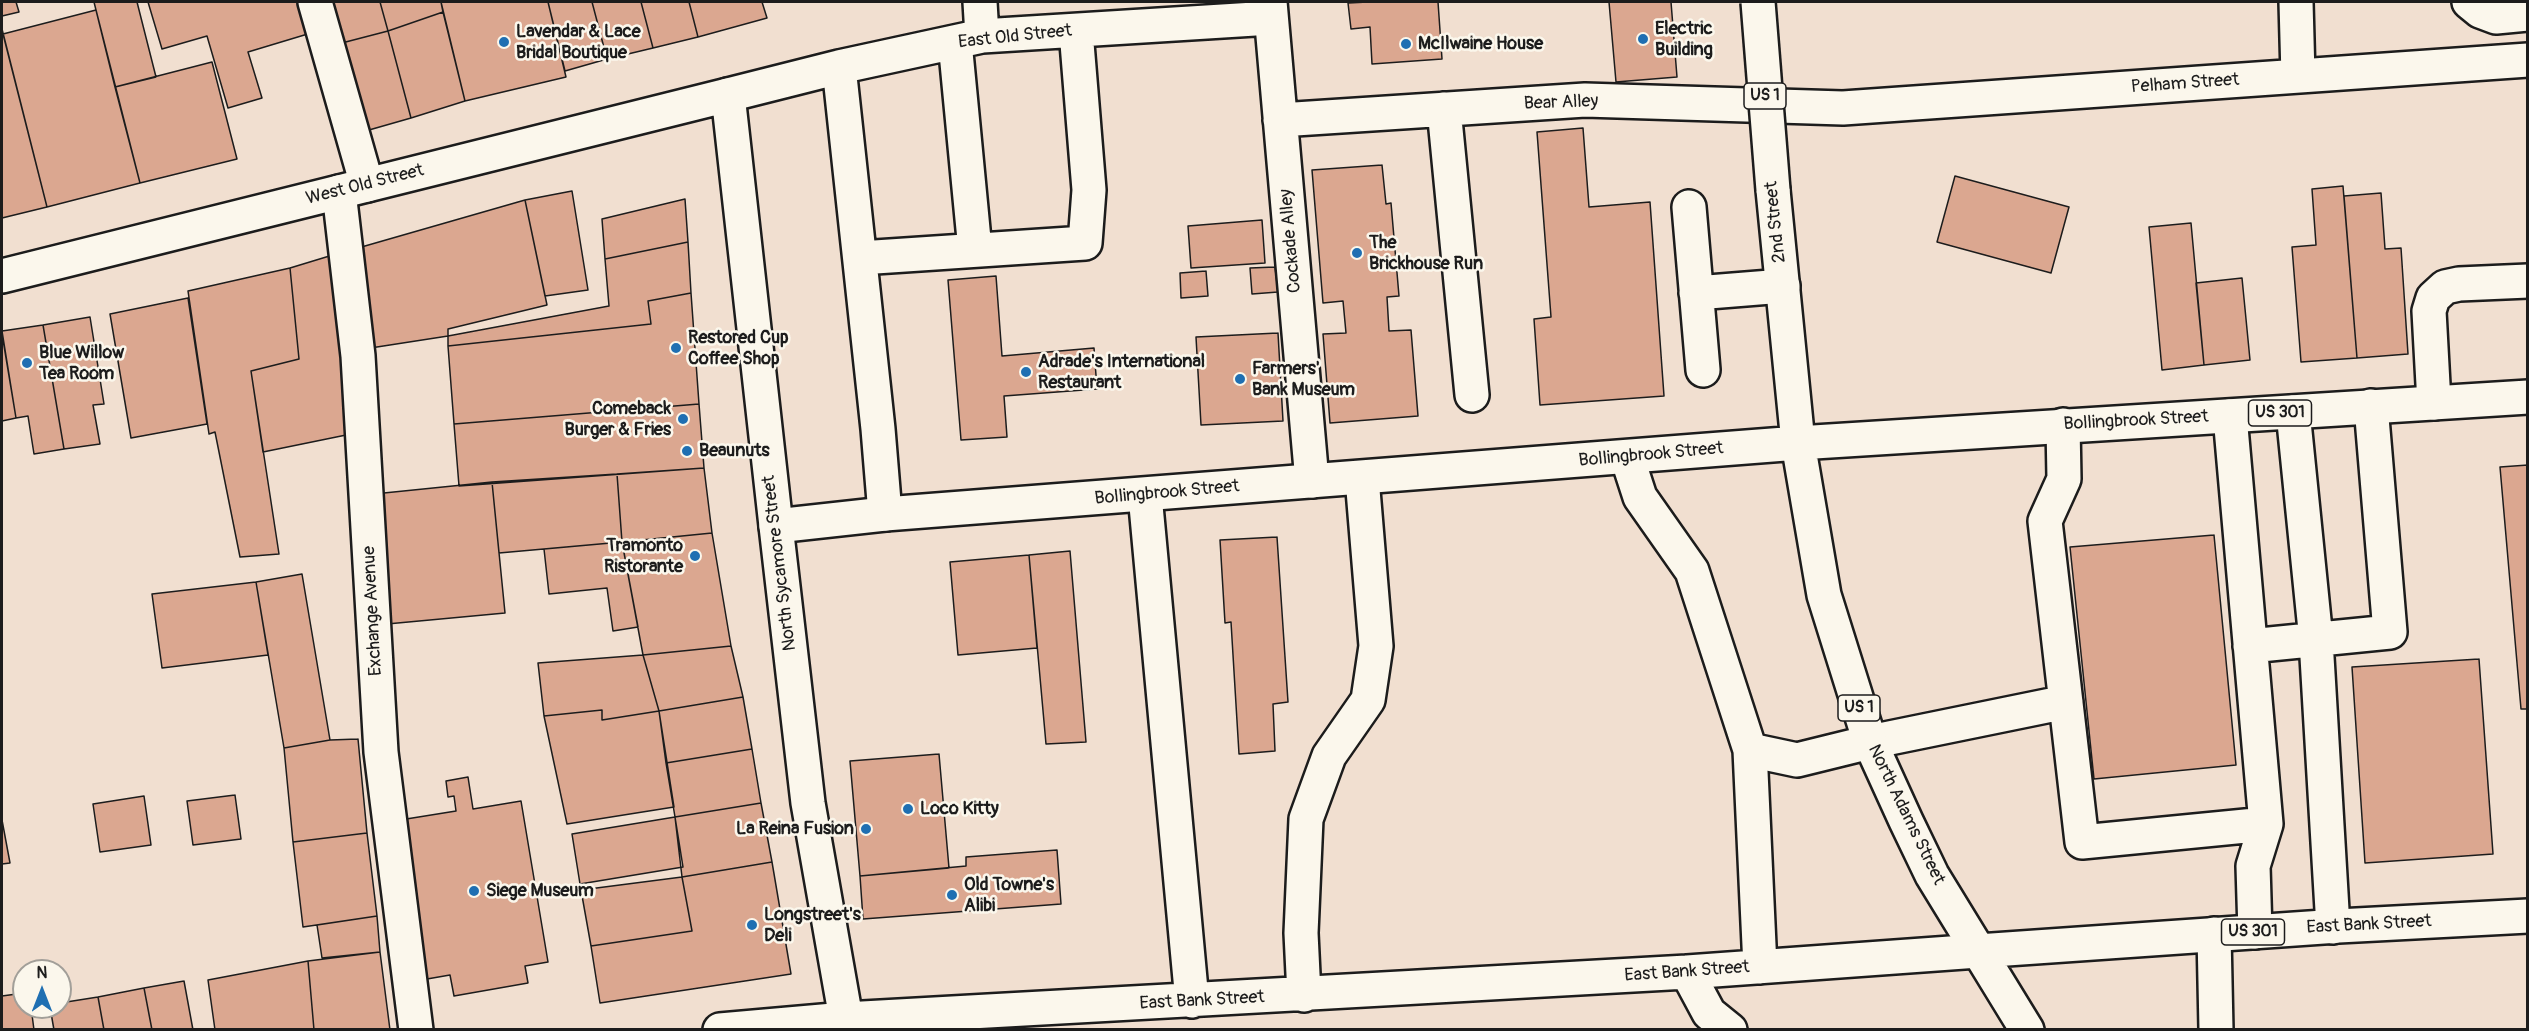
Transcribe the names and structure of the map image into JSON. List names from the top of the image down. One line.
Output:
{"streets":{"main road":["East Old Street","Pelham Street","US 1","Bear Alley","West Old Street","2nd Street","Cockade Alley","US 301","Bollingbrook Street","North Sycamore Street","Exchange Avenue","North Adams Street","East Bank Street"]},"crossings":[["East Old Street","West Old Street"],["East Old Street","Cockade Alley"],["East Old Street","North Sycamore Street"],["Pelham Street","Bear Alley"],["Bear Alley","Cockade Alley"],["West Old Street","North Sycamore Street"],["West Old Street","Exchange Avenue"],["2nd Street","Bollingbrook Street"],["2nd Street","North Adams Street"],["Cockade Alley","Bollingbrook Street"],["Bollingbrook Street","North Sycamore Street"],["Bollingbrook Street","North Adams Street"],["North Sycamore Street","East Bank Street"],["North Adams Street","East Bank Street"]],"places":["Electric Building","Lavendar & Lace Bridal Boutique","McIlwaine House","The Brickhouse Run","Restored Cup Coffee Shop","Blue Willow Tea Room","Adrade's International Restaurant","Farmers' Bank Museum","Comeback Burger & Fries","Beaunuts","Tramonto Ristorante","Loco Kitty","La Reina Fusion","Siege Museum","Old Towne's Alibi","Longstreet's Deli"],"north":"top"}
